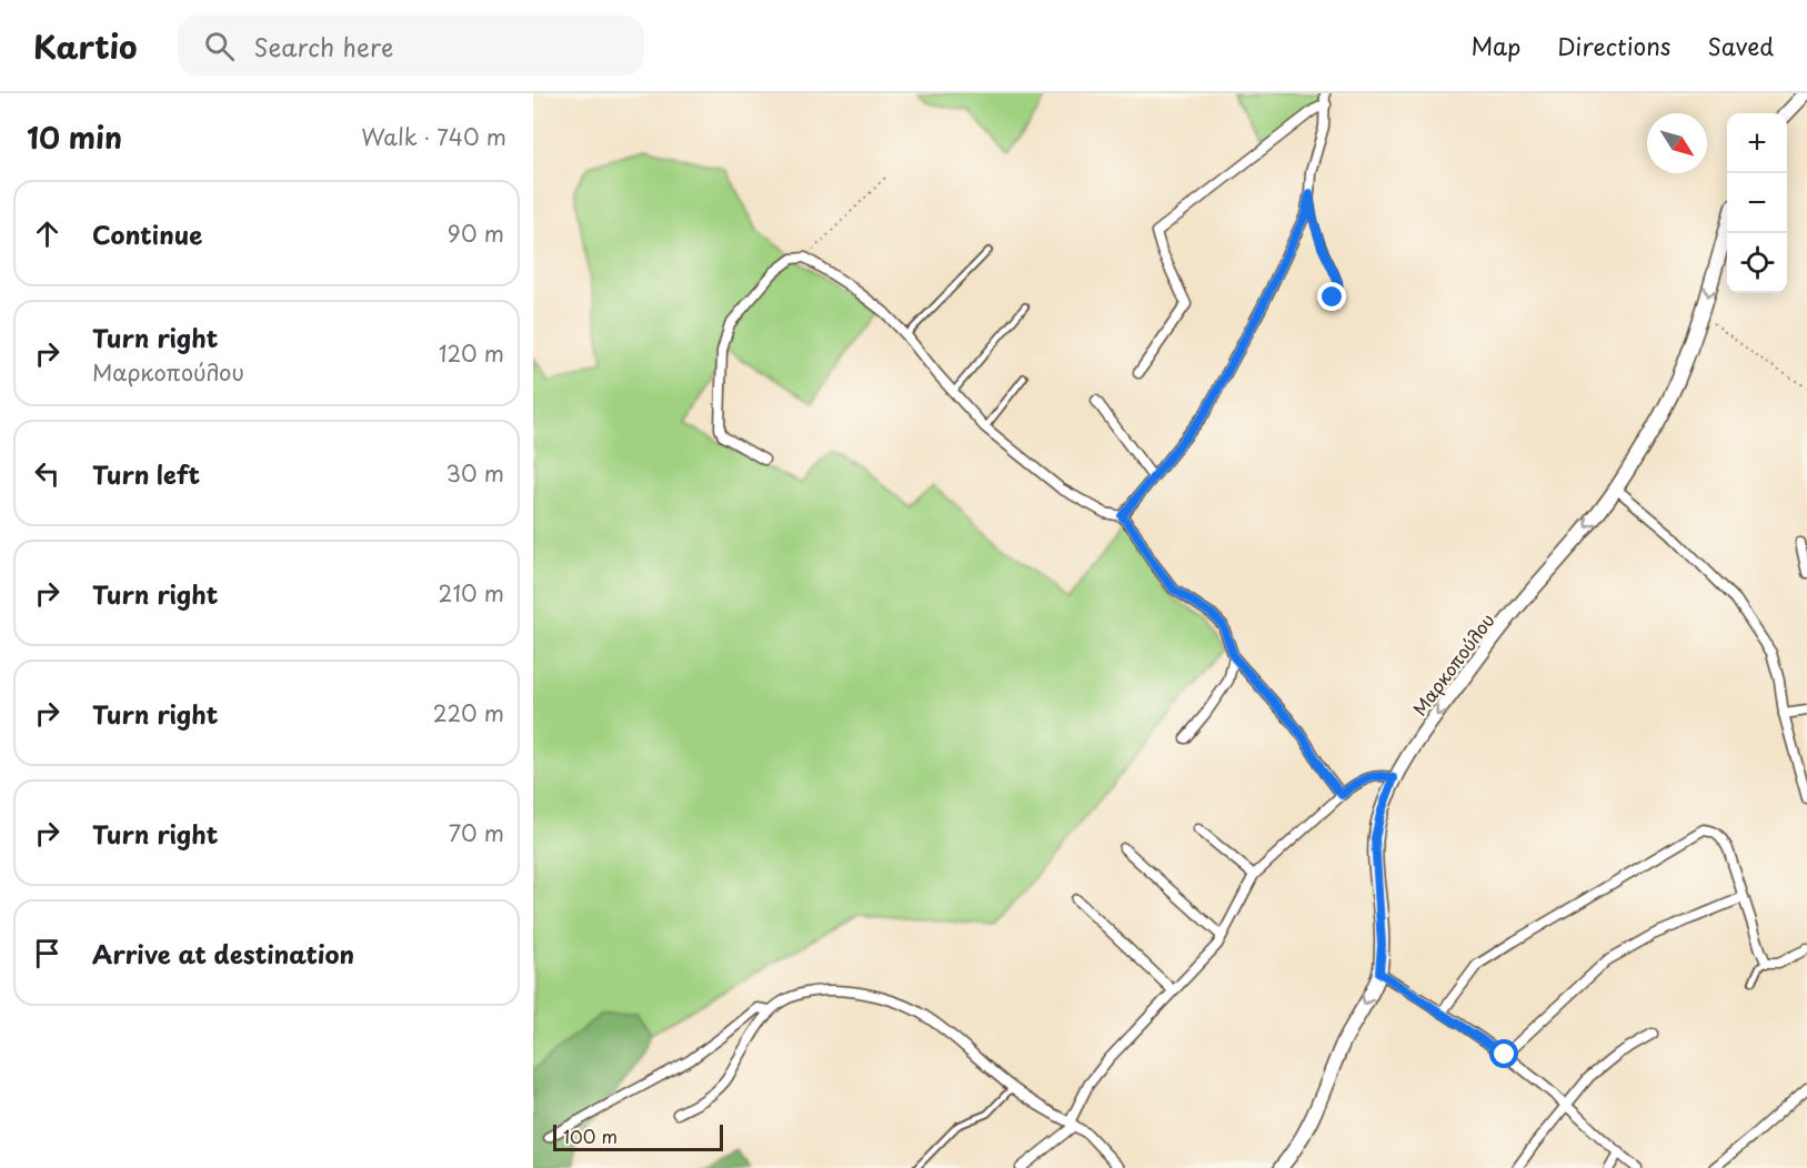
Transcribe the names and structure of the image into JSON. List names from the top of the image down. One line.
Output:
{"streets":{"street":["Μαρκοπούλου"]},"one_way":["Μαρκοπούλου"],"scale_bar":"100 m","north":"bottom right","page":{"header":"Kartio","search":"Search here","nav":["Map","Directions","Saved"],"heading":["10 min","Walk · 740 m"],"map_buttons":["+","−"],"list":[["Continue","90 m"],["Turn right","Μαρκοπούλου","120 m"],["Turn left","30 m"],["Turn right","210 m"],["Turn right","220 m"],["Turn right","70 m"],"Arrive at destination"],"scale":"100 m"}}
